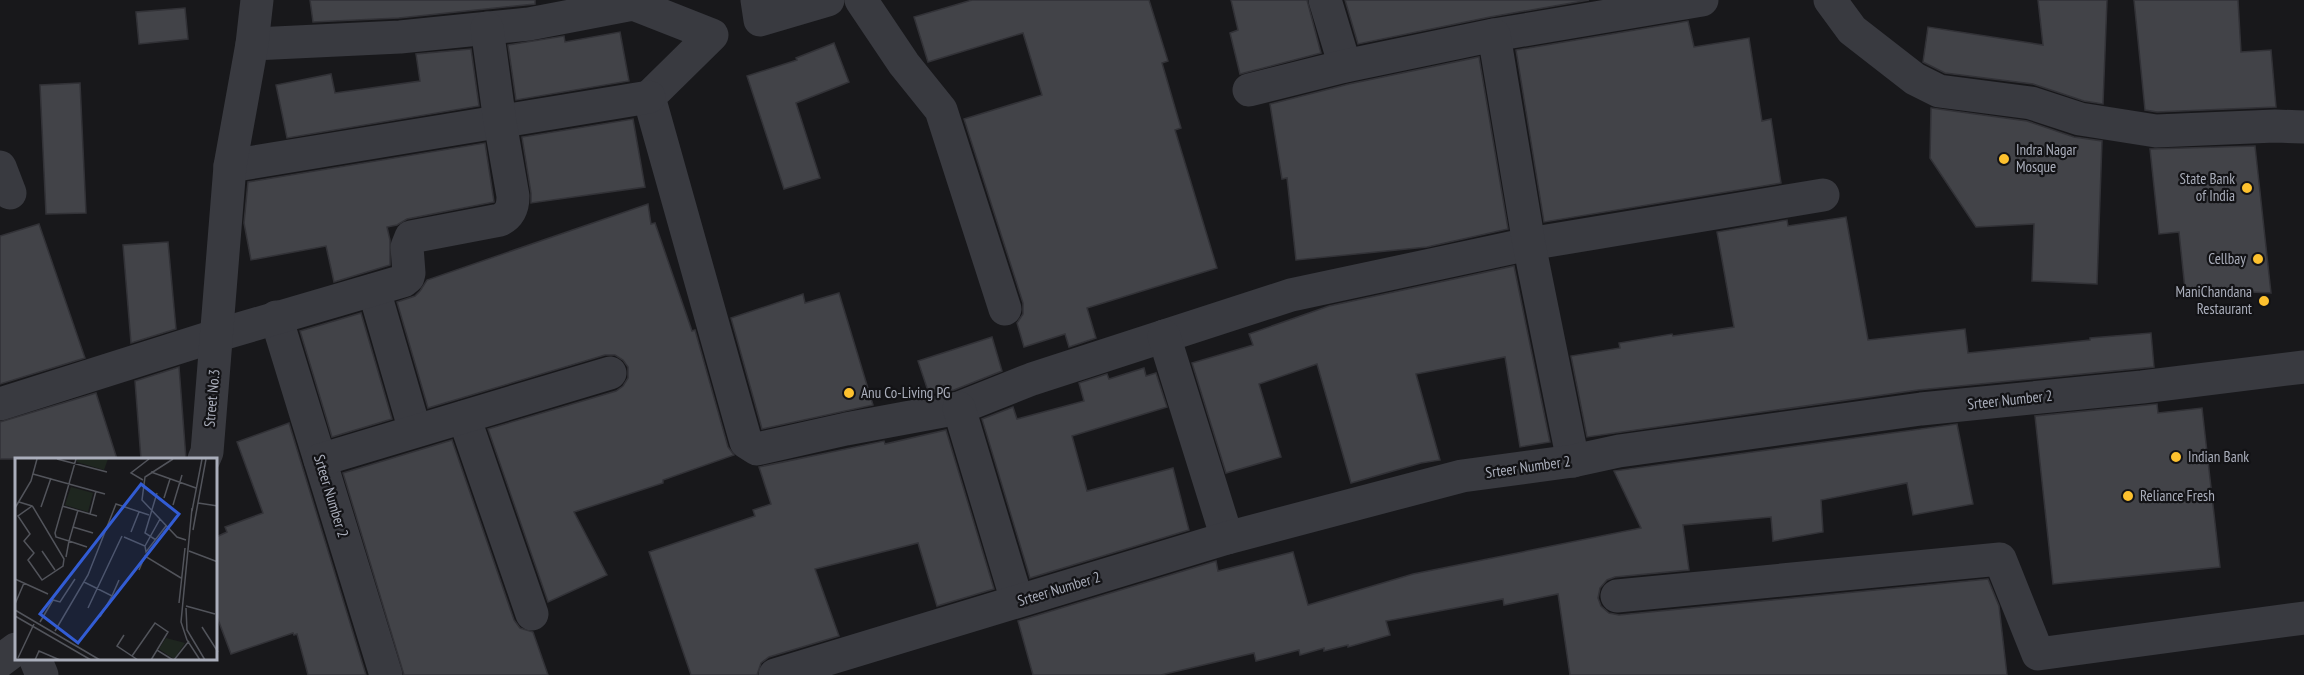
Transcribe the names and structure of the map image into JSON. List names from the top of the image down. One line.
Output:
{"streets":{"street":["Street No.3","Srteer Number 2"]},"places":["Indra Nagar Mosque","State Bank of India","Cellbay","ManiChandana Restaurant","Anu Co-Living PG","Indian Bank","Reliance Fresh"]}
